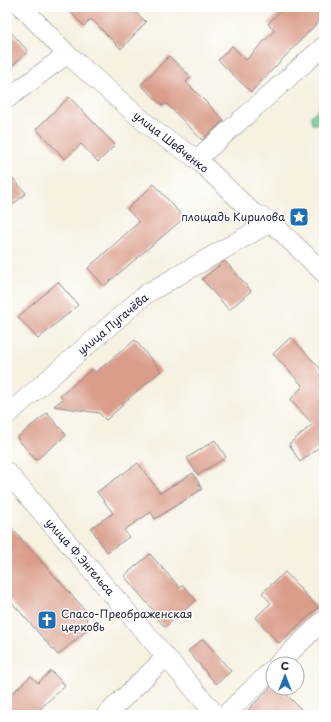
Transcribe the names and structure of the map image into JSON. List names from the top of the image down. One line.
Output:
{"streets":{"street":["улица Шевченко","улица Пугачёва","улица Ф.Энгельса"]},"crossings":[["улица Шевченко","улица Пугачёва"]],"places":{"place":["площадь Кирилова"],"church":["Спасо-Преображенская церковь"]},"north":"top"}
